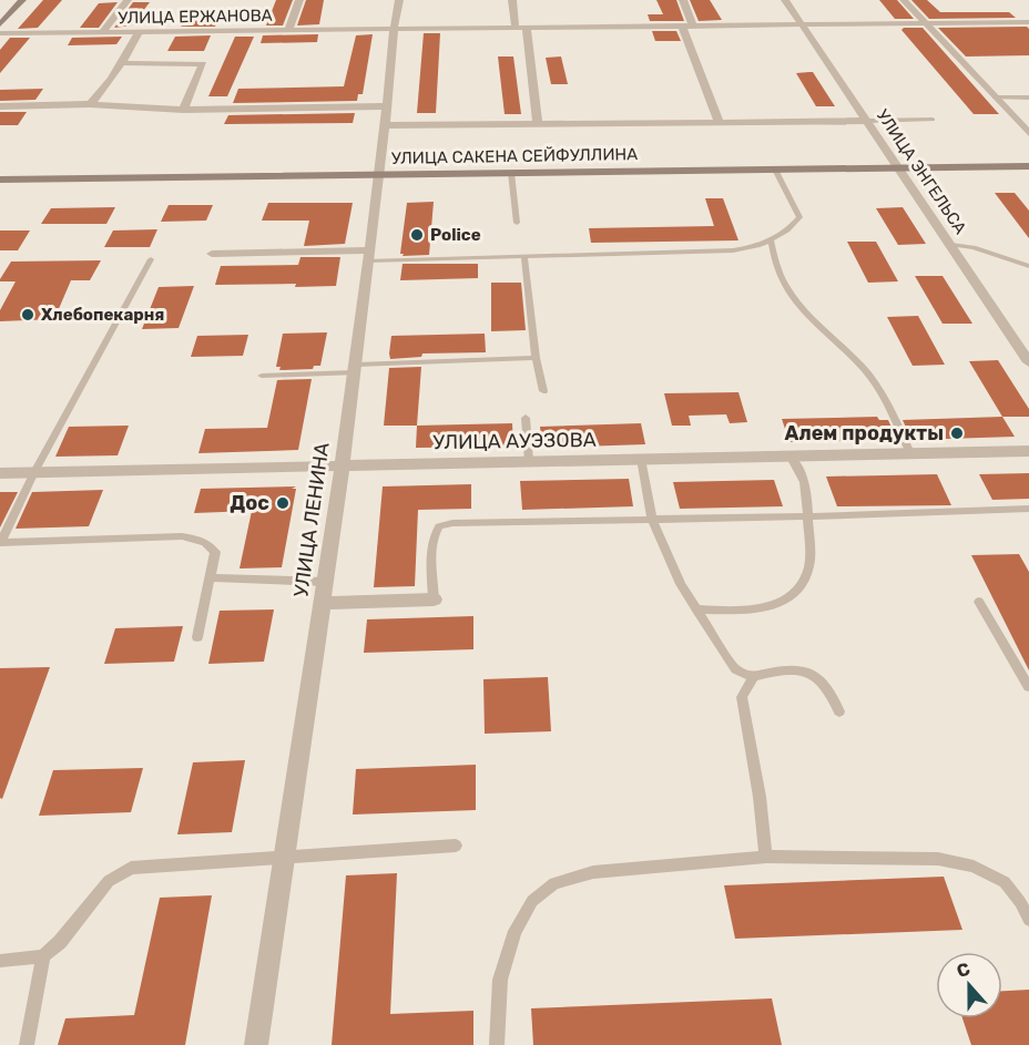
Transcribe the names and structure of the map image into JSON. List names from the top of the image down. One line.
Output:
{"streets":{"street":["УЛИЦА ЕРЖАНОВА","УЛИЦА САКЕНА СЕЙФУЛЛИНА","УЛИЦА ЭНГЕЛЬСА","УЛИЦА АУЭЗОВА","УЛИЦА ЛЕНИНА"]},"crossings":[["УЛИЦА ЕРЖАНОВА","УЛИЦА ЭНГЕЛЬСА"],["УЛИЦА ЕРЖАНОВА","УЛИЦА ЛЕНИНА"],["УЛИЦА САКЕНА СЕЙФУЛЛИНА","УЛИЦА ЭНГЕЛЬСА"],["УЛИЦА САКЕНА СЕЙФУЛЛИНА","УЛИЦА ЛЕНИНА"],["УЛИЦА АУЭЗОВА","УЛИЦА ЛЕНИНА"]],"places":["Police","Хлебопекарня","Алем продукты","Дос"],"north":"top"}
